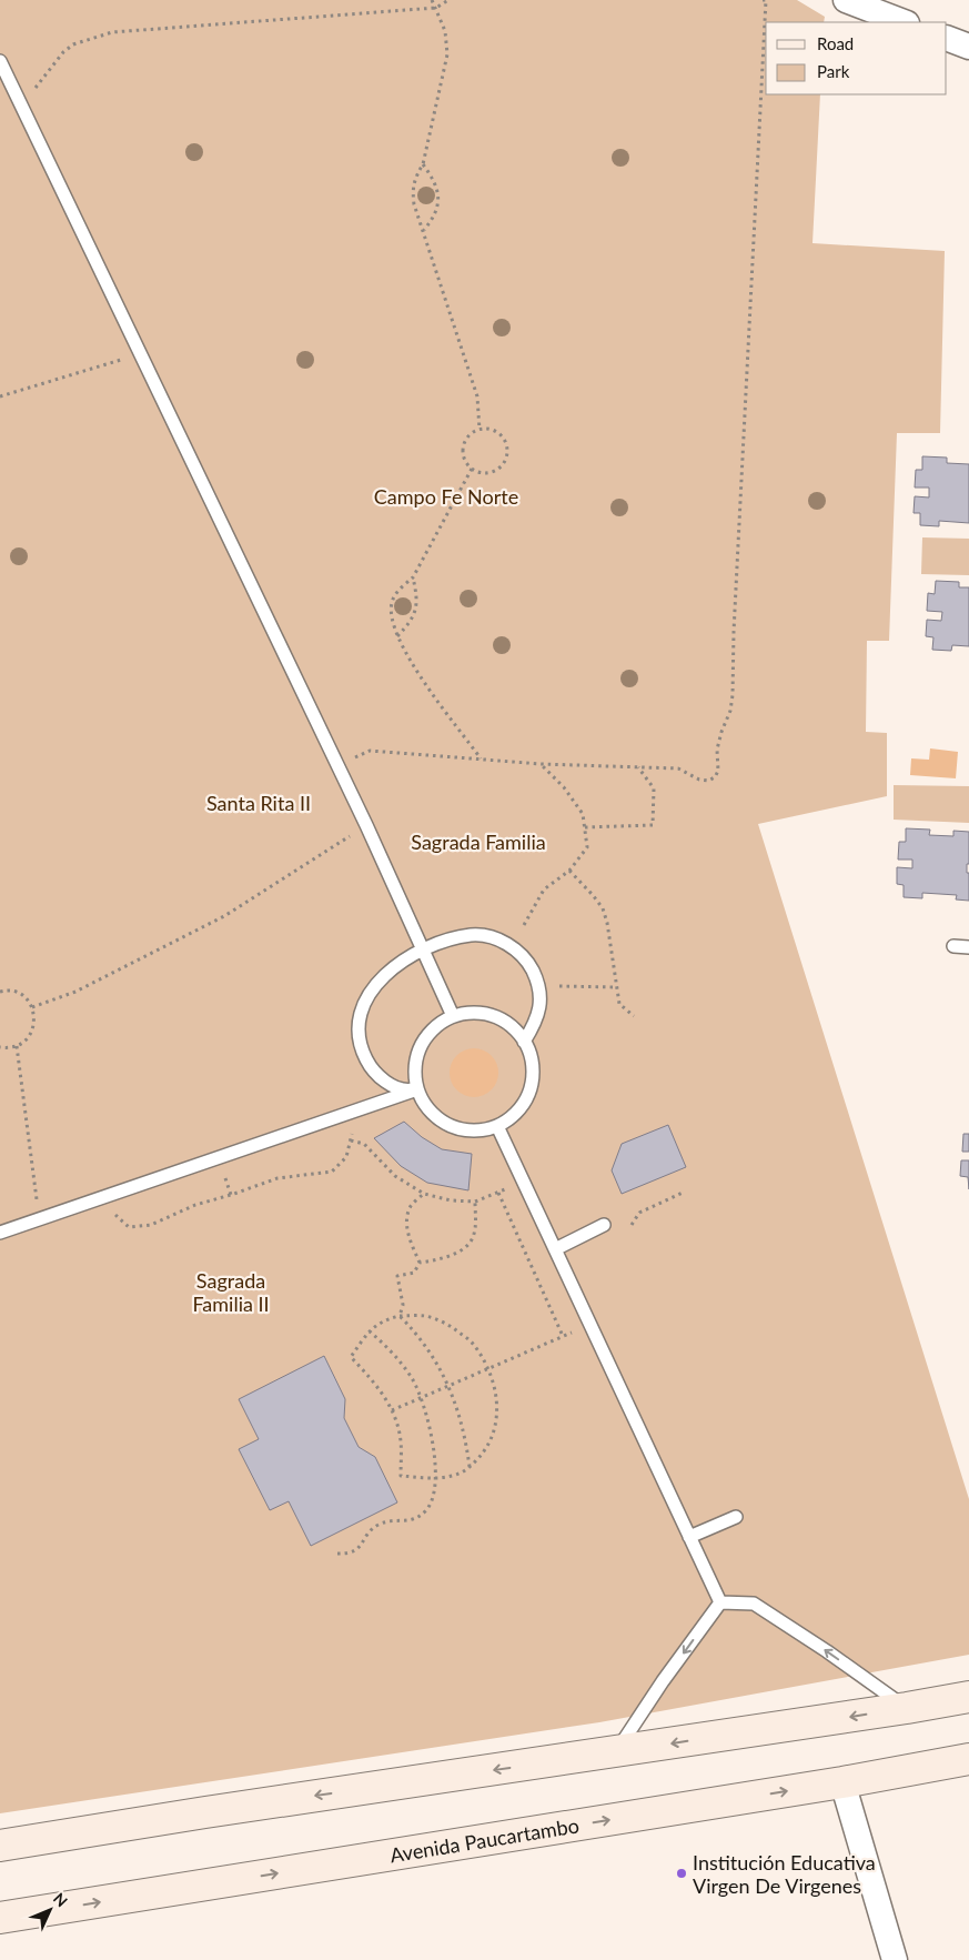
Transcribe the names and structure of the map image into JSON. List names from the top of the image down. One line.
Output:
{"streets":{"main road":["Avenida Paucartambo"]},"parks":["Campo Fe Norte","Santa Rita II","Sagrada Familia","Sagrada Familia II"],"places":["Institución Educativa Virgen De Virgenes"],"legend":["Road","Park"],"north":"top right"}
